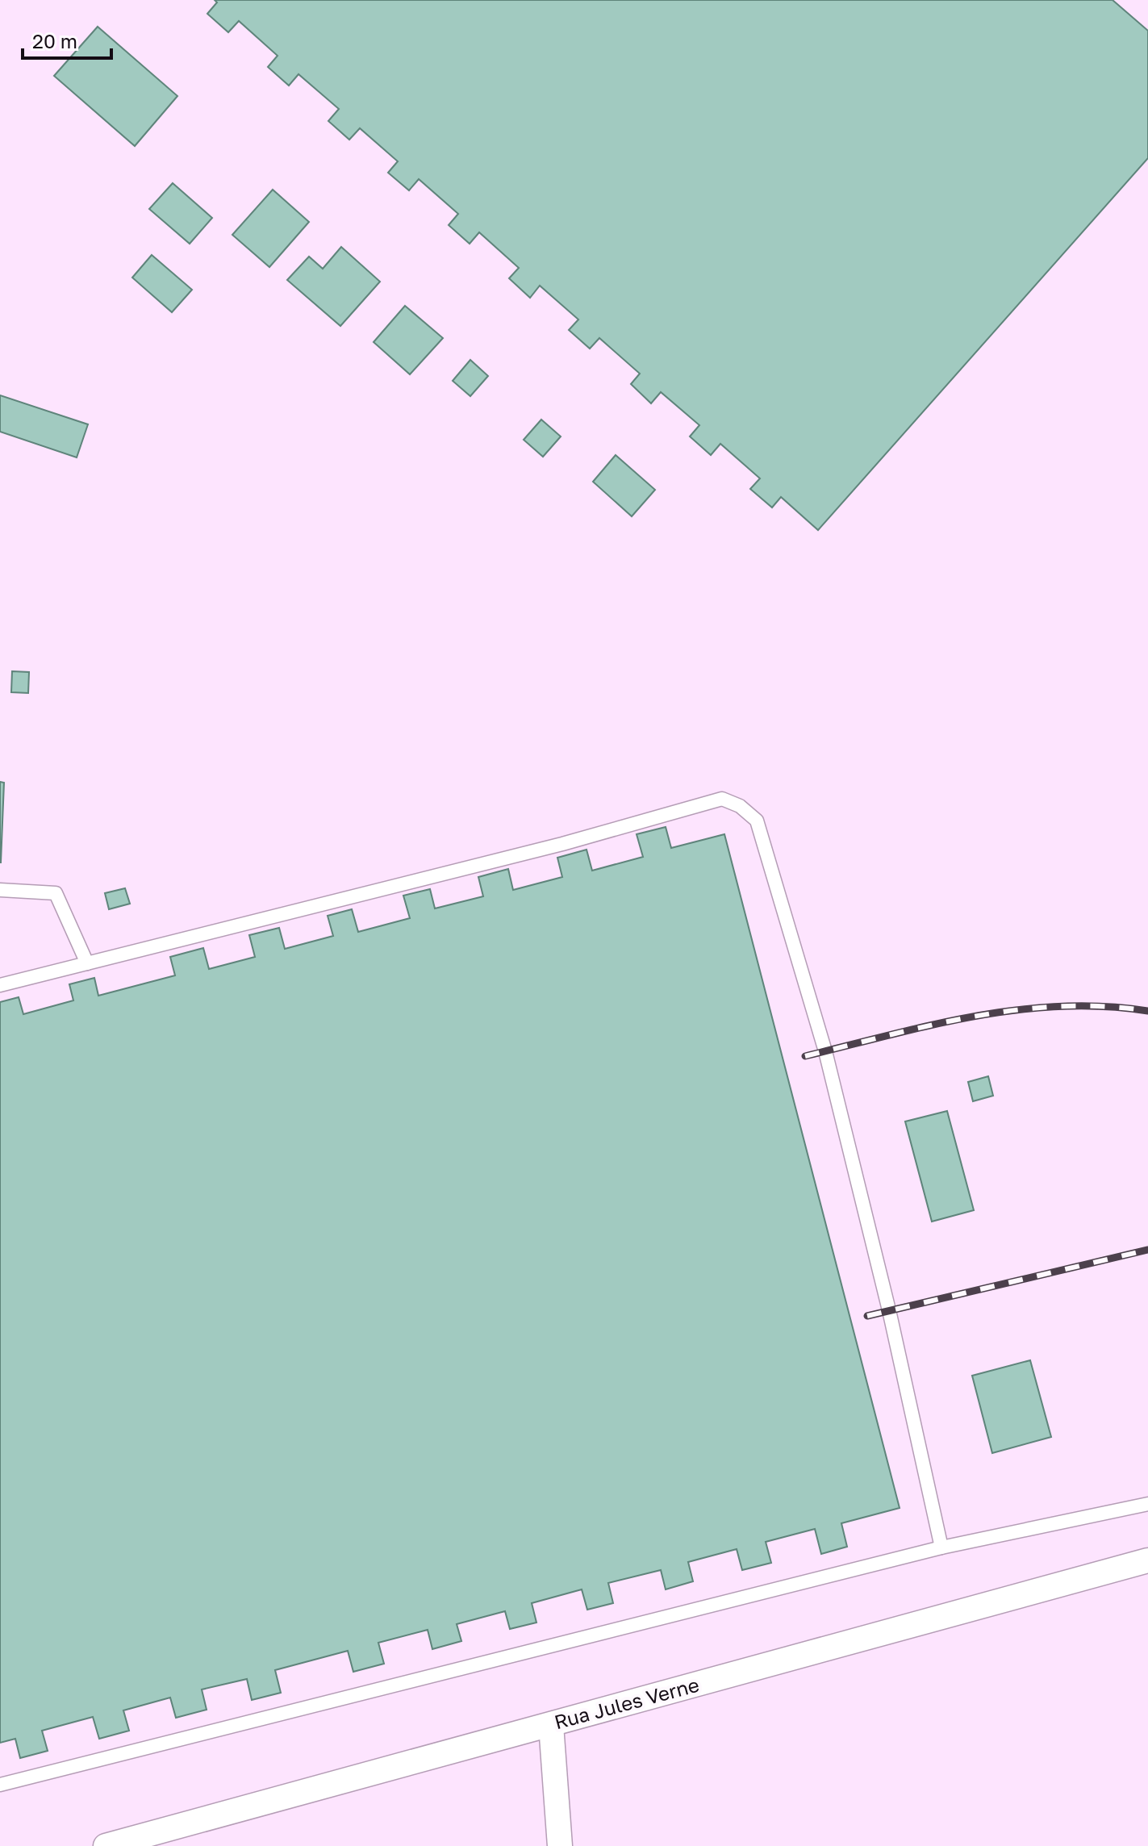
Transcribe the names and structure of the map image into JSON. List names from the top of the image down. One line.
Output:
{"streets":{"street":["Rua Jules Verne"]},"scale_bar":"20 m"}
